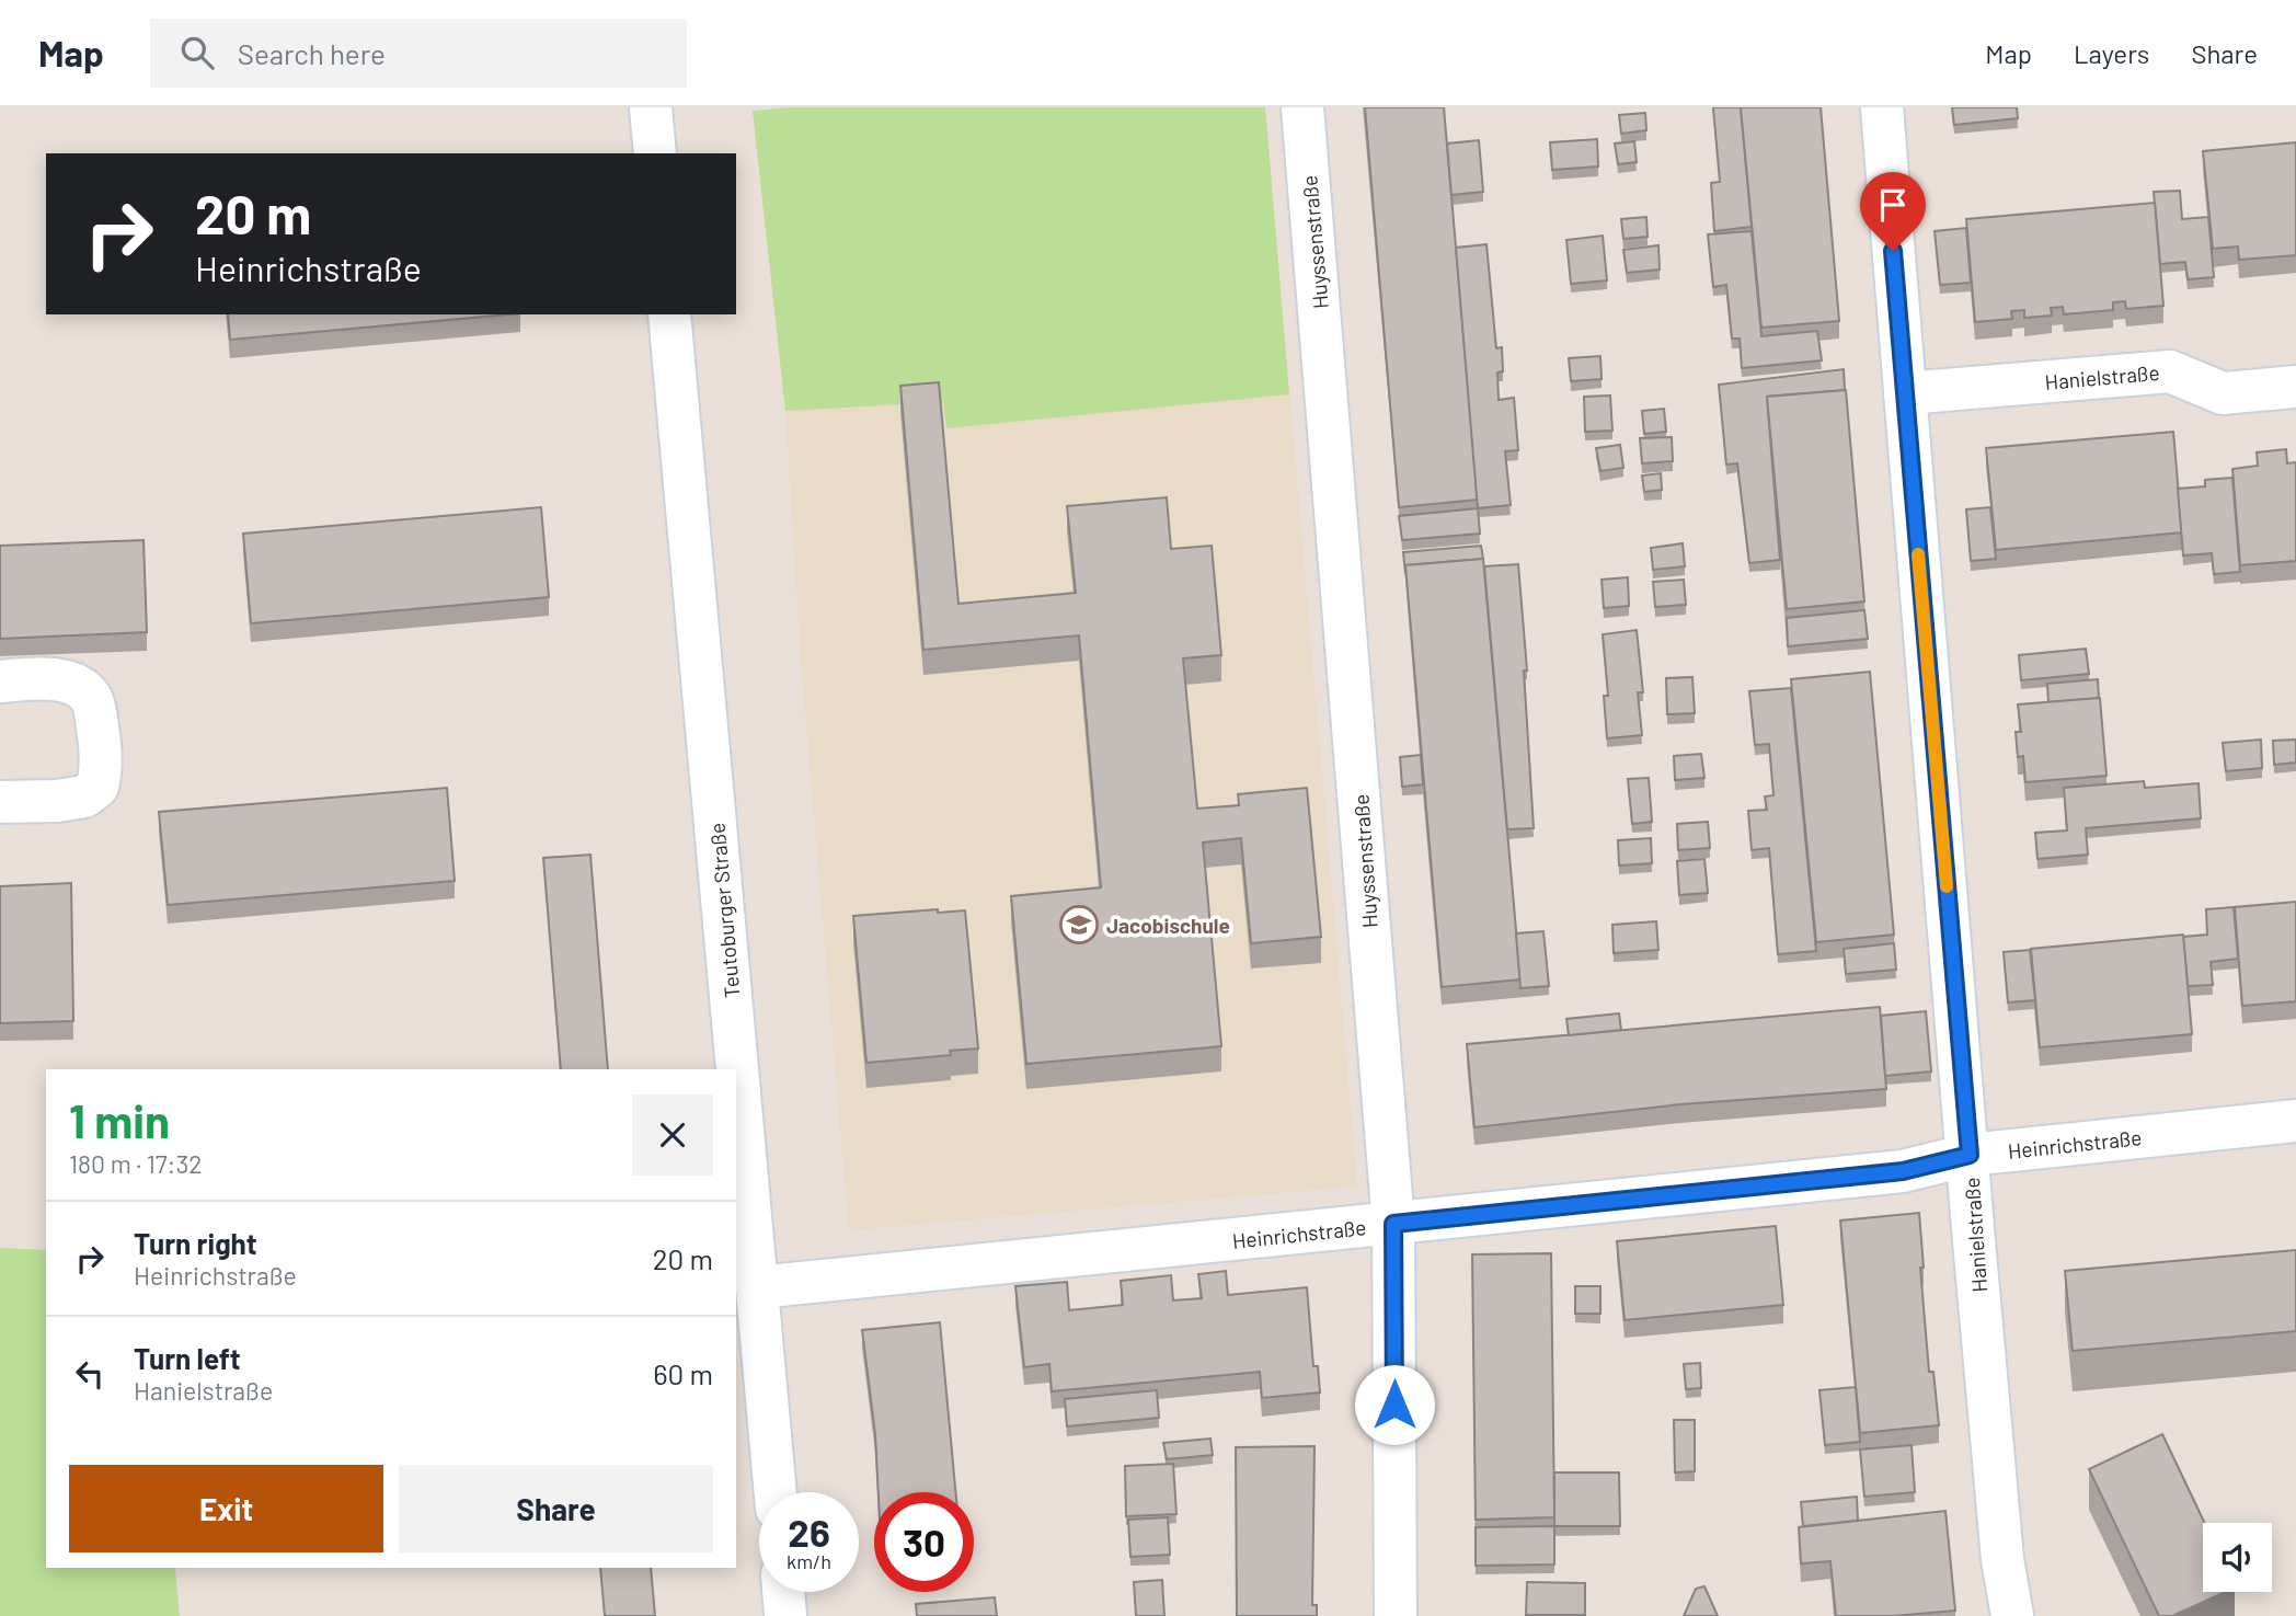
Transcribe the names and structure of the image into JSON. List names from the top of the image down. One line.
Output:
{"streets":{"street":["Huyssenstraße","Hanielstraße","Teutoburger Straße","Heinrichstraße"]},"crossings":[["Huyssenstraße","Heinrichstraße"],["Hanielstraße","Heinrichstraße"],["Teutoburger Straße","Heinrichstraße"]],"places":{"school or university":["Jacobischule"]},"page":{"header":"Map","search":"Search here","nav":["Map","Layers","Share"],"turn":["20 m","Heinrichstraße"],"heading":["1 min","180 m · 17:32"],"list":[{"name":"Turn right","note":"Heinrichstraße","value":"20 m"},{"name":"Turn left","note":"Hanielstraße","value":"60 m"}],"buttons":["Exit","Share"],"speed":"26 km/h","limit":"30"}}
